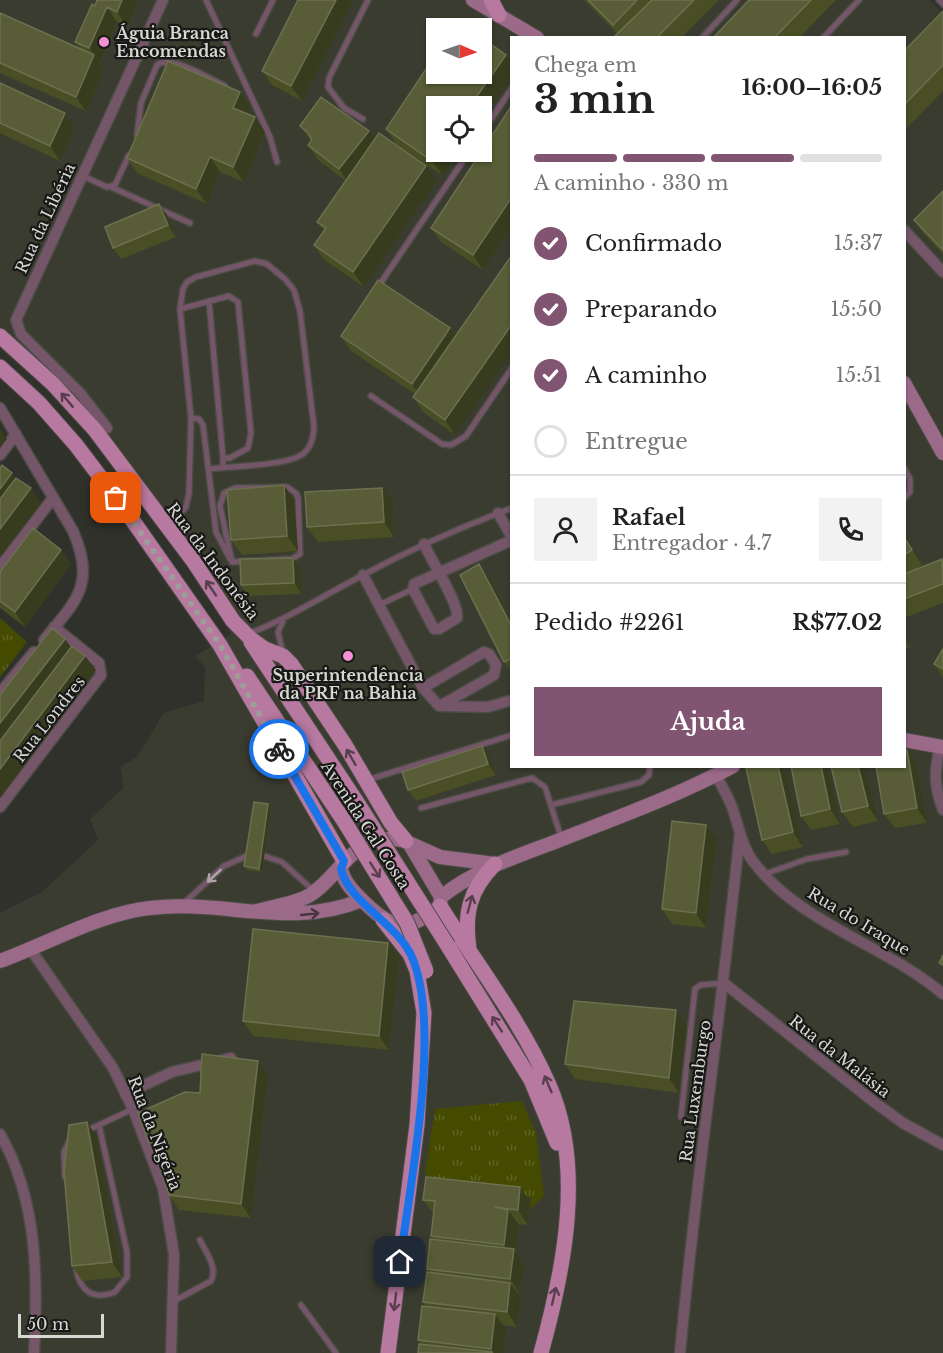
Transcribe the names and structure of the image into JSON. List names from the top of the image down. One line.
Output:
{"streets":{"main road":["Rua da Indonésia","Avenida Gal Costa"],"street":["Rua da Libéria","Rua Londres","Rua do Iraque","Rua da Malásia","Rua Luxemburgo","Rua da Nigéria"]},"crossings":[["Rua da Indonésia","Avenida Gal Costa"],["Rua do Iraque","Rua Luxemburgo"],["Rua da Malásia","Rua Luxemburgo"]],"places":["Águia Branca Encomendas","Superintendência da PRF na Bahia"],"scale_bar":"50 m","north":"right","page":{"heading":["3 min","Chega em","16:00–16:05"],"panel":["Rafael","Entregador · 4.7","Pedido #2261","R$77.02"],"bar":"A caminho · 330 m","list":[["Confirmado","15:37"],["Preparando","15:50"],["A caminho","15:51"],"Entregue"],"buttons":"Ajuda","scale":"50 m"}}
